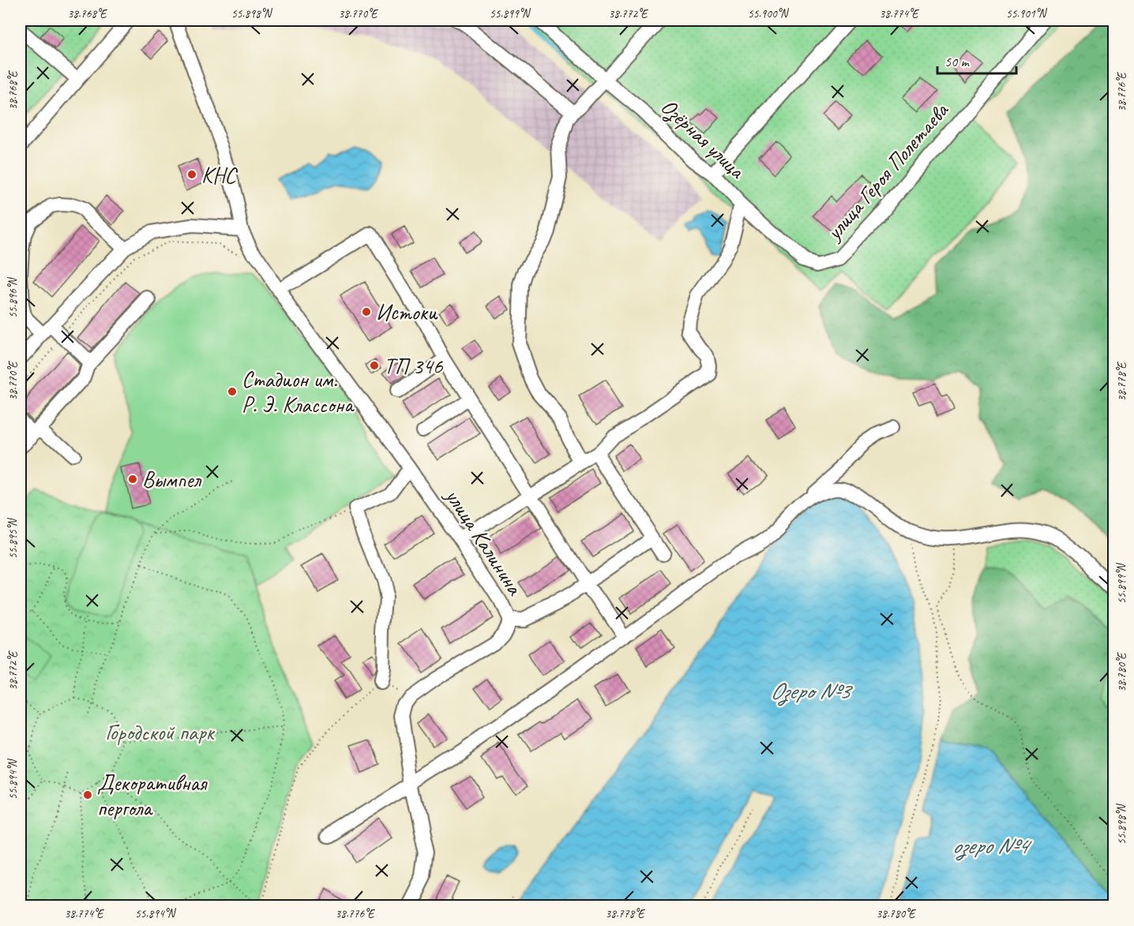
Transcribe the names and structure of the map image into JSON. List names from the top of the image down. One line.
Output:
{"streets":{"street":["Озёрная улица","улица Героя Полетаева","улица Калинина"]},"crossings":[["Озёрная улица","улица Героя Полетаева"]],"water":["Озеро №3","озеро №4"],"parks":["Городской парк"],"places":["КНС","Истоки","ТП 346","Стадион им. Р. Э. Классона","Вымпел","Декоративная пергола"],"scale_bar":"50 m","coordinates":["38.768°E","55.898°N","38.770°E","55.899°N","38.772°E","55.900°N","38.774°E","55.901°N","38.776°E","55.896°N","38.778°E","55.895°N","38.780°E","55.894°N"]}
